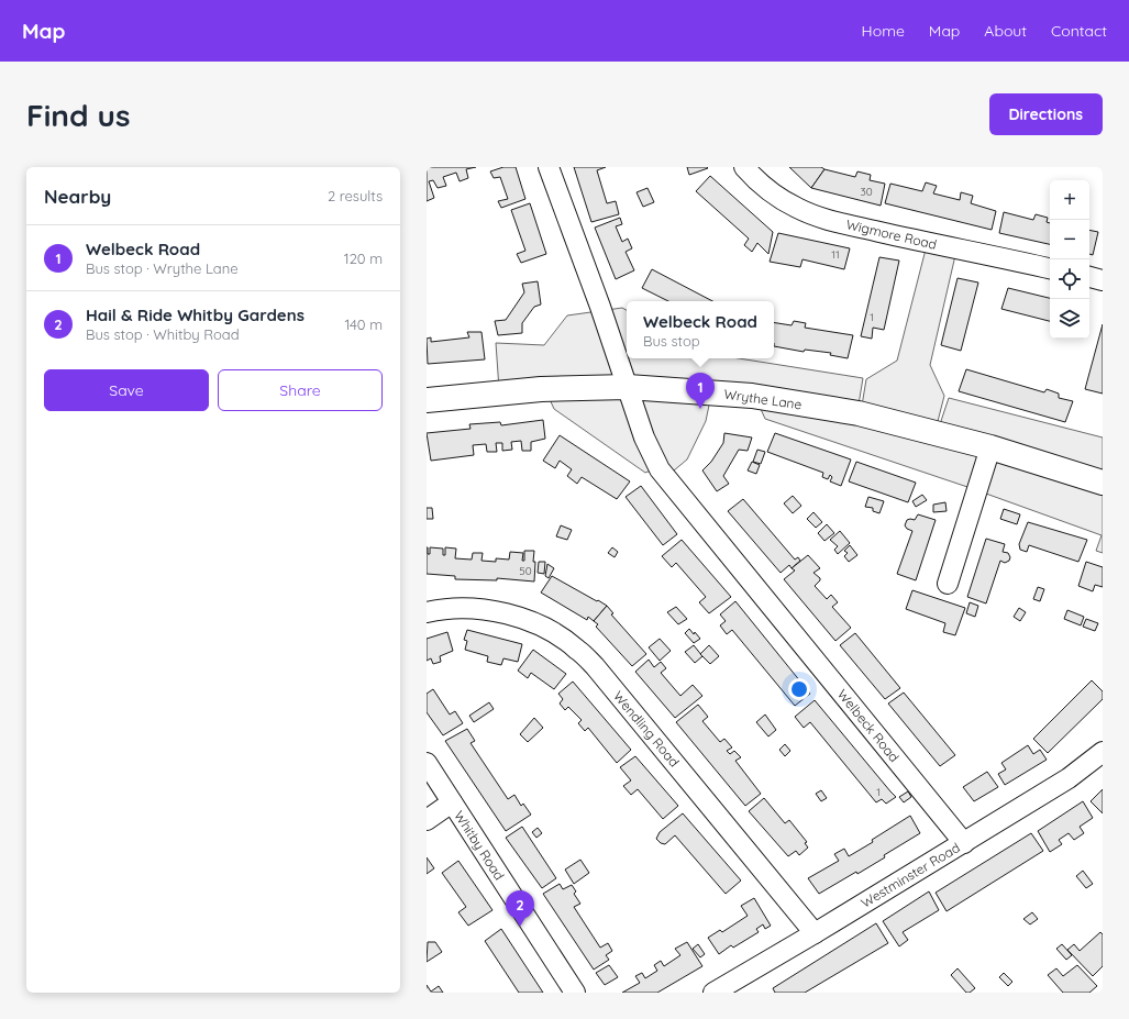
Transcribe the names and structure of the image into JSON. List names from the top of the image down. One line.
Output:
{"streets":{"main road":["Wrythe Lane"],"street":["Wigmore Road","Welbeck Road","Wendling Road","Whitby Road","Westminster Road"]},"crossings":[["Wrythe Lane","Welbeck Road"],["Welbeck Road","Westminster Road"],["Wendling Road","Westminster Road"]],"house_numbers":["30","11","1","50","1"],"page":{"header":"Map","nav":["Home","Map","About","Contact"],"buttons":["Directions",["Save","Share"]],"title":"Find us","heading":["Nearby","2 results"],"map_buttons":["+","−"],"list":[{"mark":"1","name":"Welbeck Road","note":"Bus stop · Wrythe Lane","value":"120 m"},{"mark":"2","name":"Hail & Ride Whitby Gardens","note":"Bus stop · Whitby Road","value":"140 m"}],"popup":["Welbeck Road","Bus stop"],"pins":["1","2"]}}
